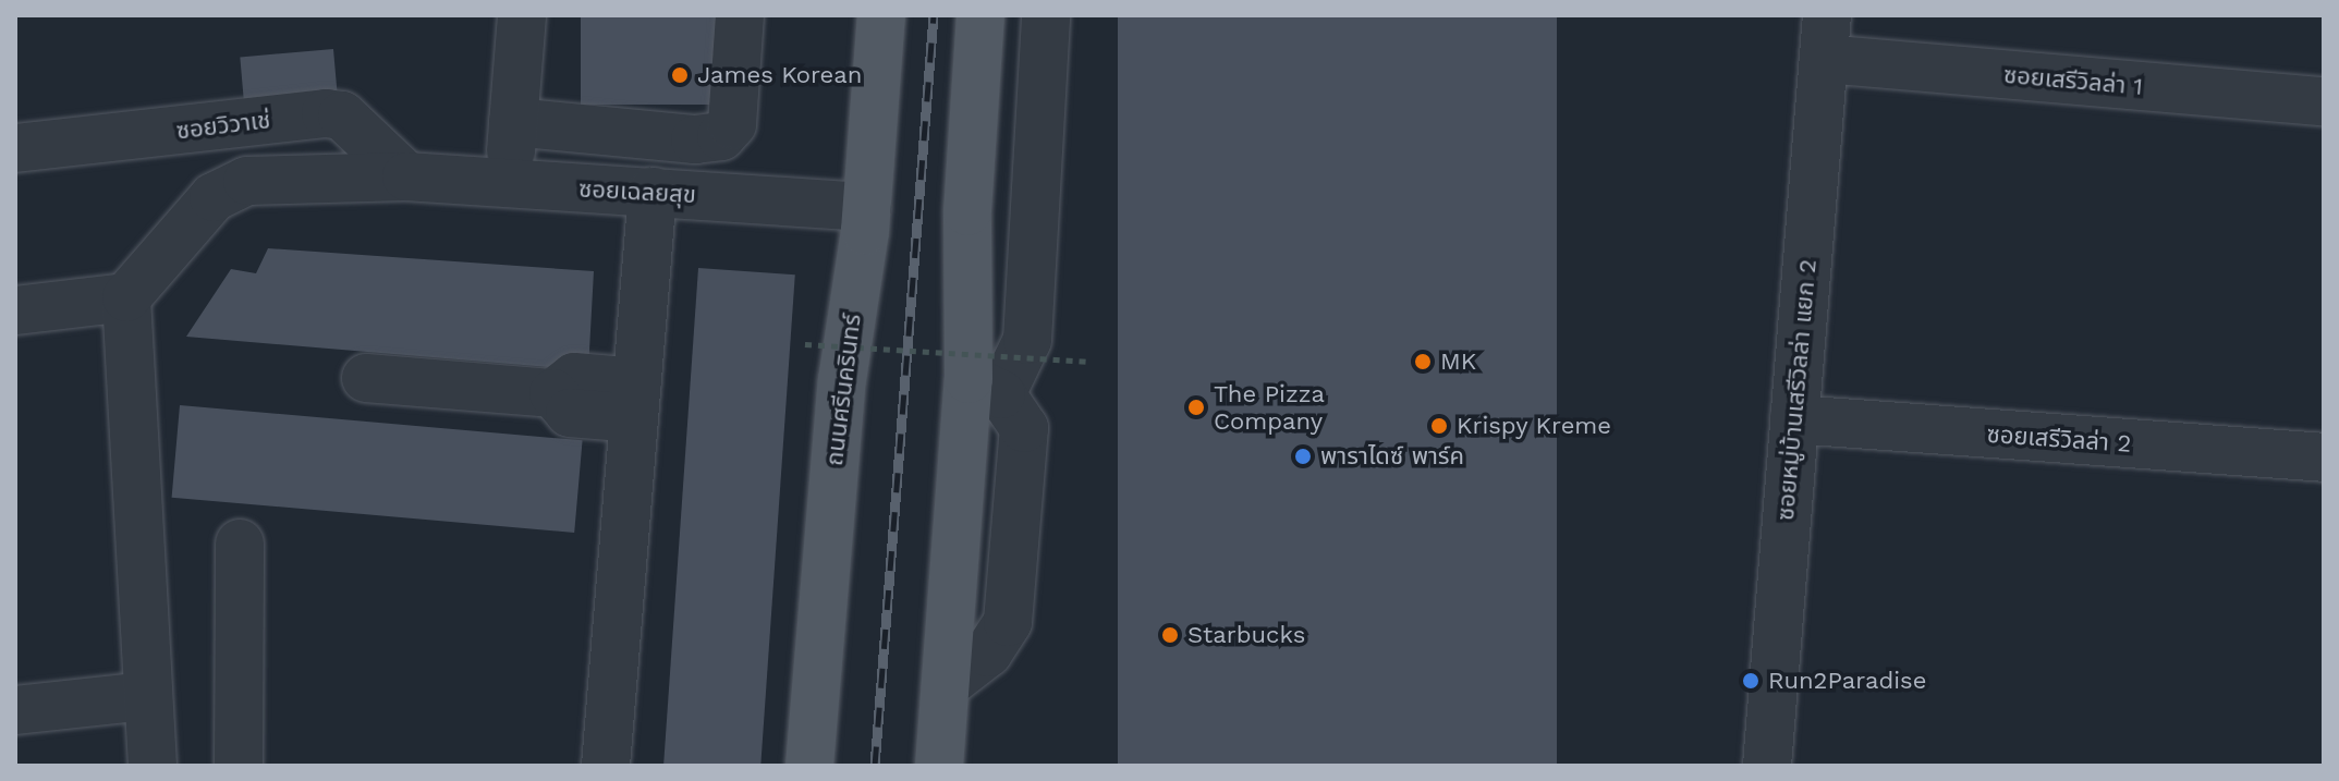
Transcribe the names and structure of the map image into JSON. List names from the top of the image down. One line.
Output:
{"streets":{"main road":["ถนนศรีนครินทร์"],"street":["ซอยเสรีวิลล่า 1","ซอยวิวาเช่","ซอยเฉลยสุข","ซอยหมู่บ้านเสรีวิลล่า แยก 2","ซอยเสรีวิลล่า 2"]},"crossings":[["ซอยเสรีวิลล่า 1","ซอยหมู่บ้านเสรีวิลล่า แยก 2"],["ซอยวิวาเช่","ซอยเฉลยสุข"],["ซอยเฉลยสุข","ถนนศรีนครินทร์"],["ซอยหมู่บ้านเสรีวิลล่า แยก 2","ซอยเสรีวิลล่า 2"]],"places":["James Korean","MK","The Pizza Company","Krispy Kreme","พาราไดซ์ พาร์ค","Starbucks","Run2Paradise"]}
